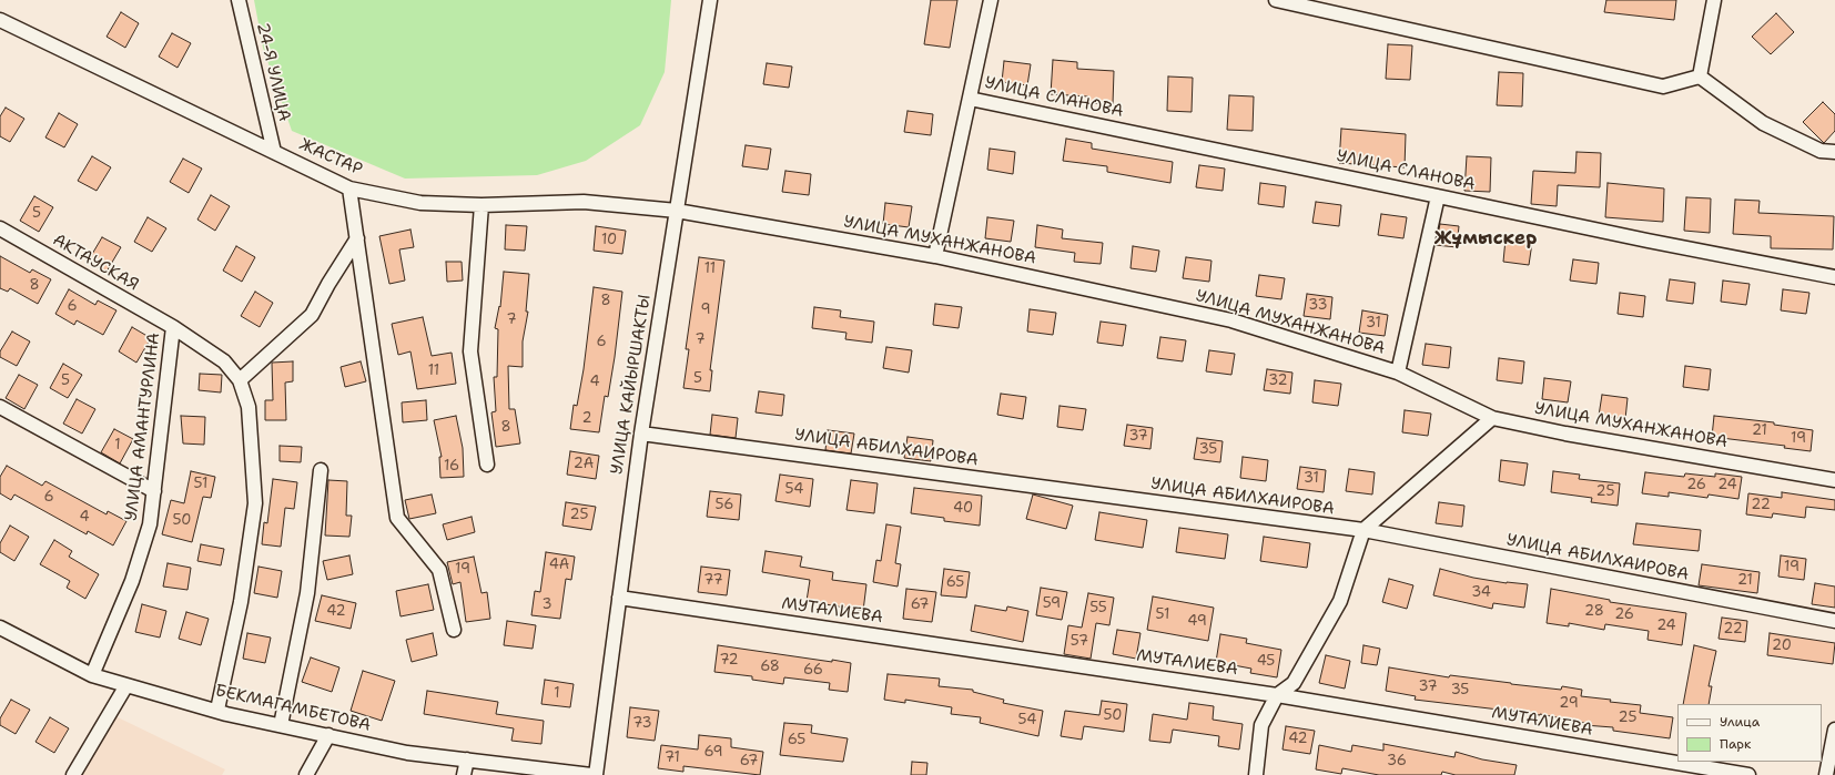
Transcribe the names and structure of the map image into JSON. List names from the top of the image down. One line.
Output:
{"streets":{"street":["24-Я УЛИЦА","УЛИЦА СЛАНОВА","ЖАСТАР","УЛИЦА МУХАНЖАНОВА","АКТАУСКАЯ","УЛИЦА КАЙЫРШАКТЫ","УЛИЦА АМАНТУРЛИНА","УЛИЦА АБИЛХАИРОВА","МУТАЛИЕВА","БЕКМАГАМБЕТОВА"]},"crossings":[["24-Я УЛИЦА","ЖАСТАР"],["УЛИЦА СЛАНОВА","УЛИЦА МУХАНЖАНОВА"],["ЖАСТАР","УЛИЦА МУХАНЖАНОВА"],["ЖАСТАР","УЛИЦА КАЙЫРШАКТЫ"],["УЛИЦА МУХАНЖАНОВА","УЛИЦА КАЙЫРШАКТЫ"],["АКТАУСКАЯ","УЛИЦА АМАНТУРЛИНА"],["УЛИЦА КАЙЫРШАКТЫ","УЛИЦА АБИЛХАИРОВА"],["УЛИЦА КАЙЫРШАКТЫ","МУТАЛИЕВА"],["УЛИЦА АМАНТУРЛИНА","БЕКМАГАМБЕТОВА"]],"districts":["Жұмыскер"],"house_numbers":["5","10","11","8","8","33","6","9","7","31","7","6","11","5","5","32","4","2","8","21","37","19","1","35","2А","16","31","51","26","24","54","25","6","56","22","40","25","4","50","4А","19","19","77","21","65","34","59","3","67","55","42","28","51","26","49","24","22","57","20","72","45","68","66","37","35","1","29","50","25","54","73","42","65","69","71","67","36"],"legend":["Улица","Парк"]}
